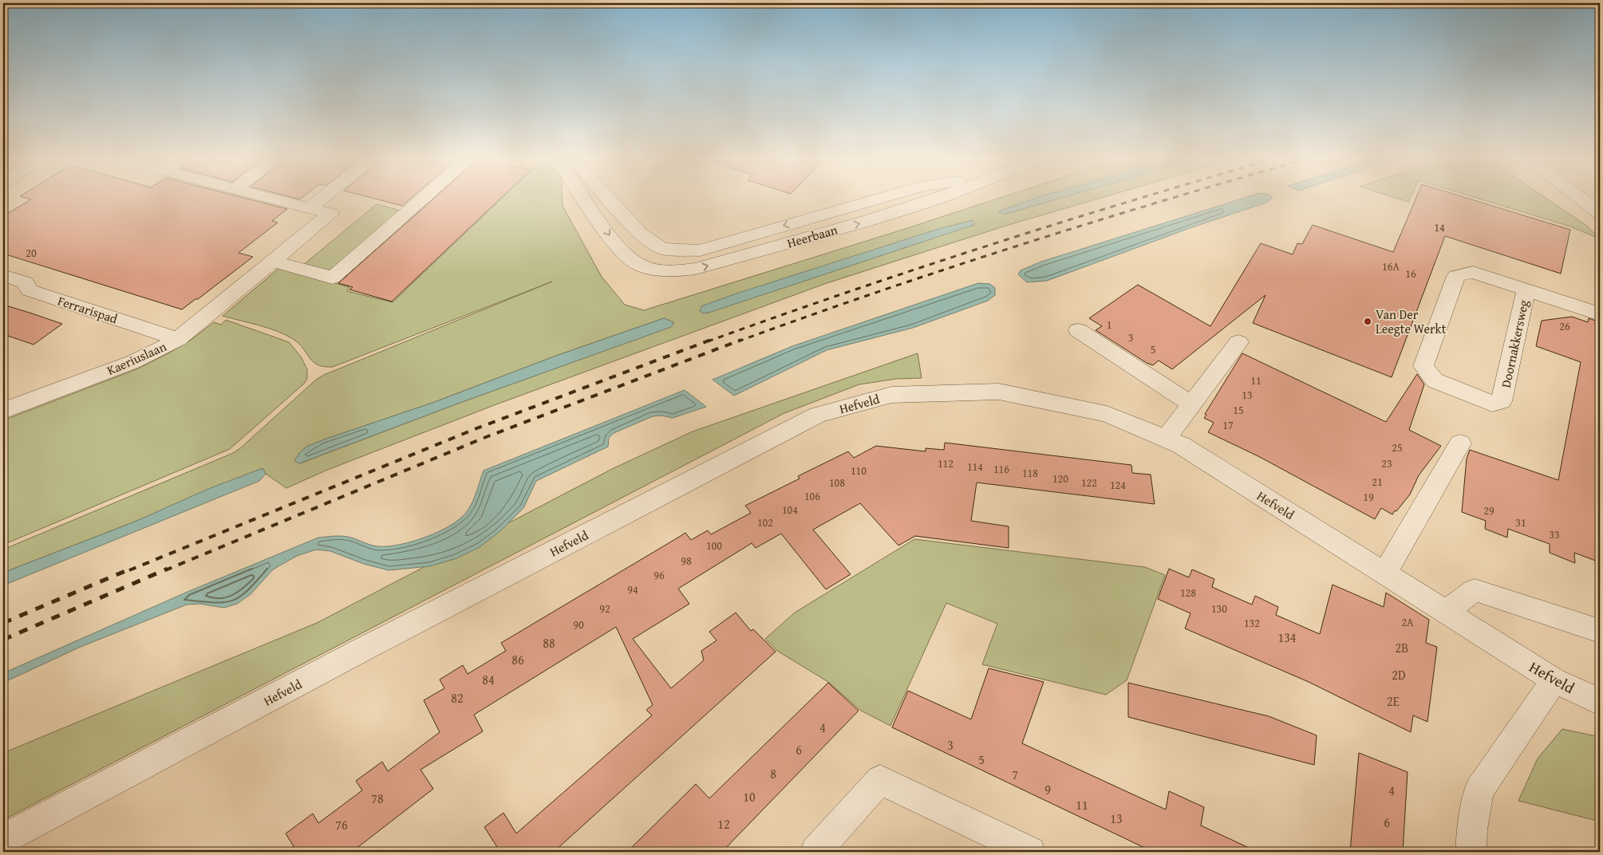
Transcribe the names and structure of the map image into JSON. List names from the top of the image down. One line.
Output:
{"streets":{"street":["Heerbaan","Ferrarispad","Doornakkersweg","Kaeriuslaan","Hefveld"]},"crossings":[["Ferrarispad","Kaeriuslaan"]],"places":["Van Der Leegte Werkt"],"house_numbers":["14","20","16A","16","1","26","3","5","11","13","15","17","25","112","23","114","116","110","118","120","21","108","122","124","106","19","104","29","102","31","33","100","98","96","94","128","92","130","2A","132","90","134","88","2B","86","2D","84","82","2E","4","3","6","5","8","7","9","4","10","78","11","13","6","12","76"]}
